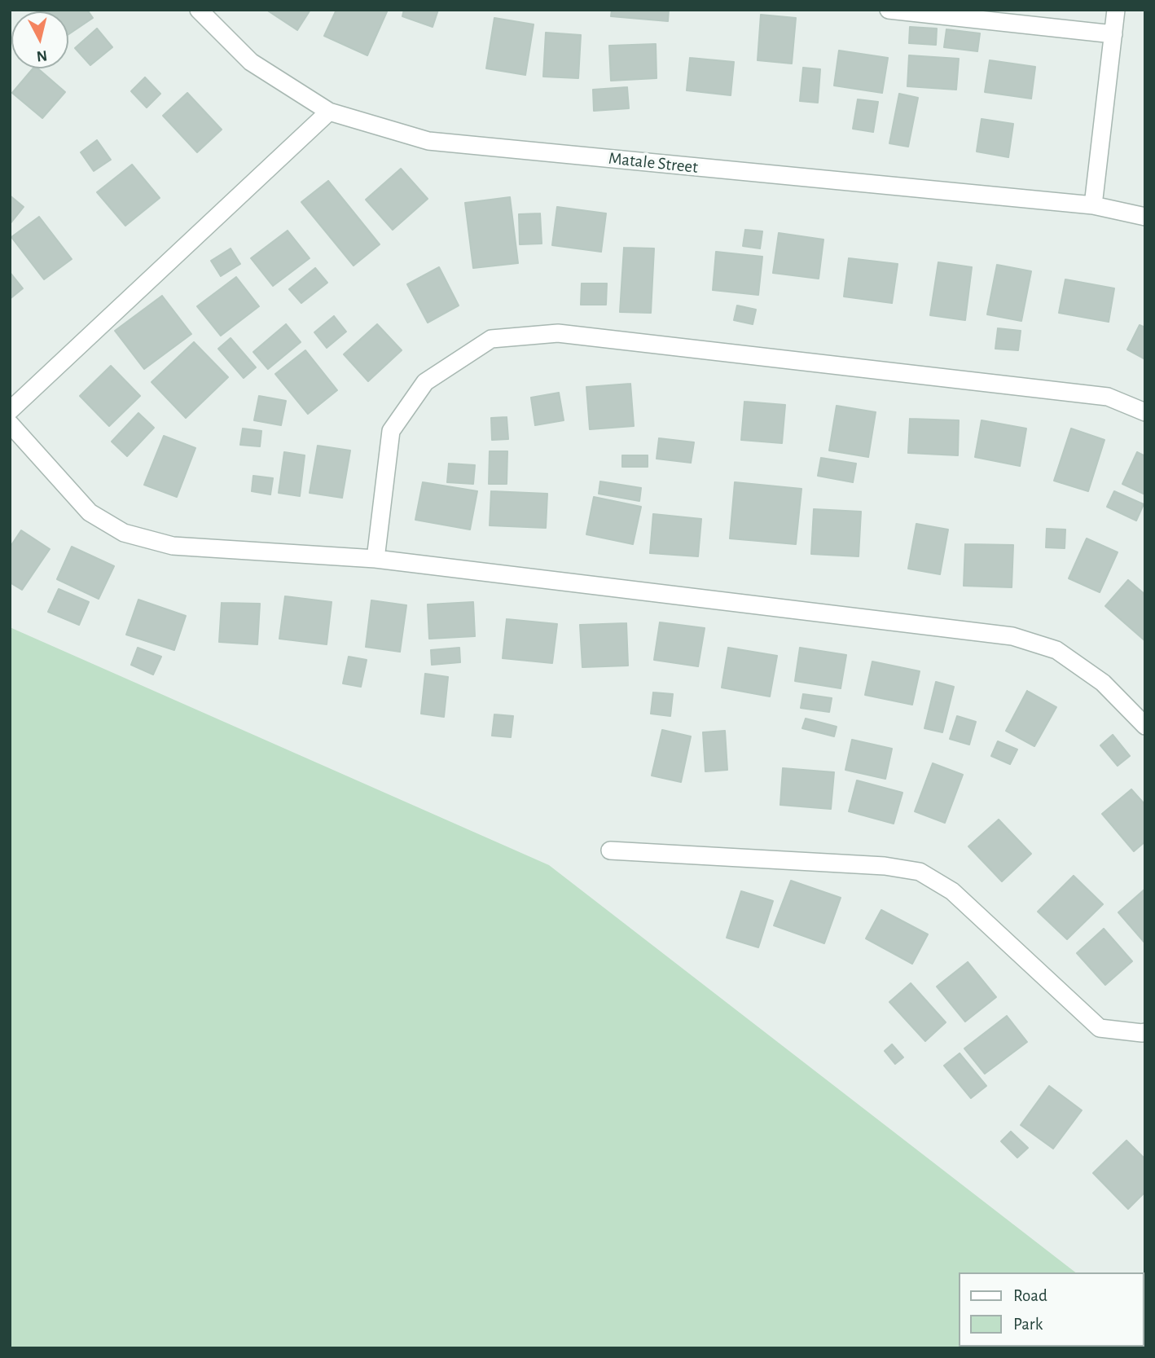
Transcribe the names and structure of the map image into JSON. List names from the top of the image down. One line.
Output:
{"streets":{"street":["Matale Street"]},"legend":["Road","Park"],"north":"bottom"}
